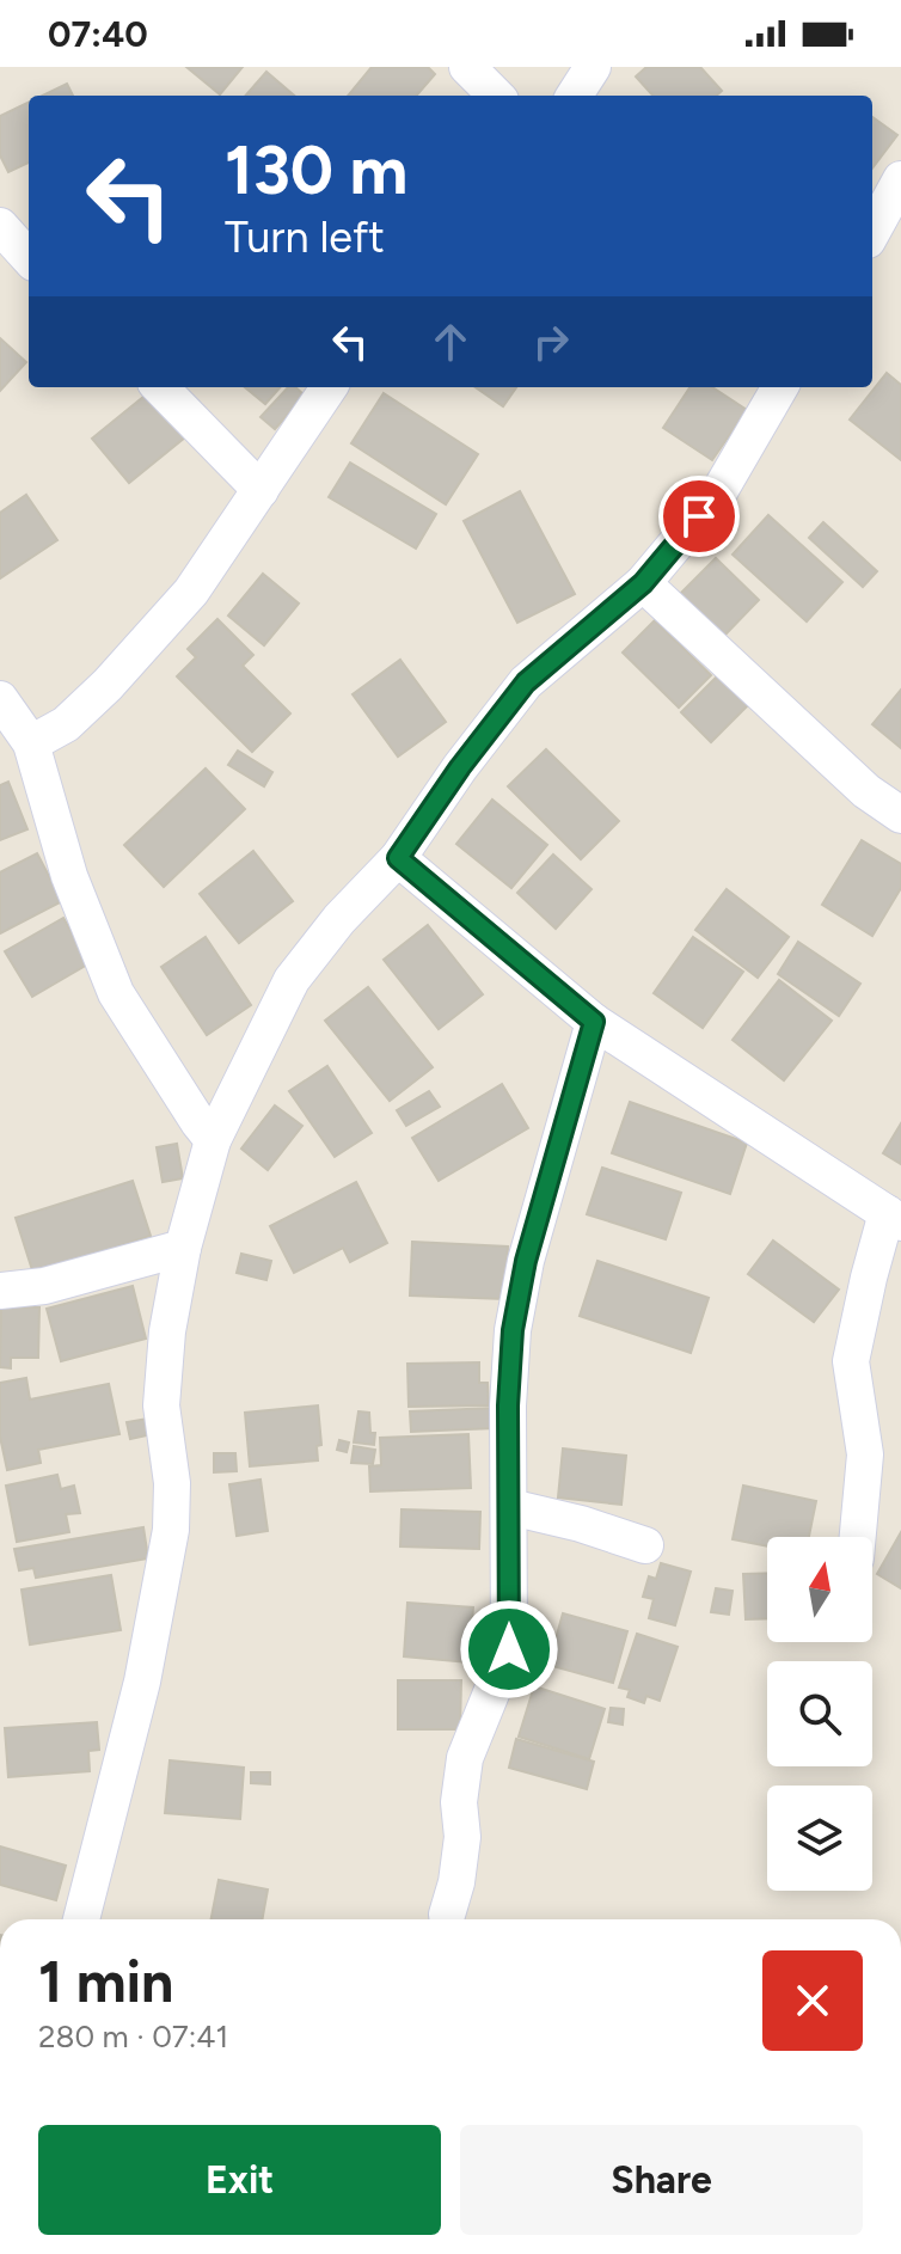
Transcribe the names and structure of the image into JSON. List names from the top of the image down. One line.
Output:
{"north":"top","page":{"status":"07:40","turn":["130 m","Turn left"],"heading":["1 min","280 m · 07:41"],"buttons":["Exit","Share"]}}
